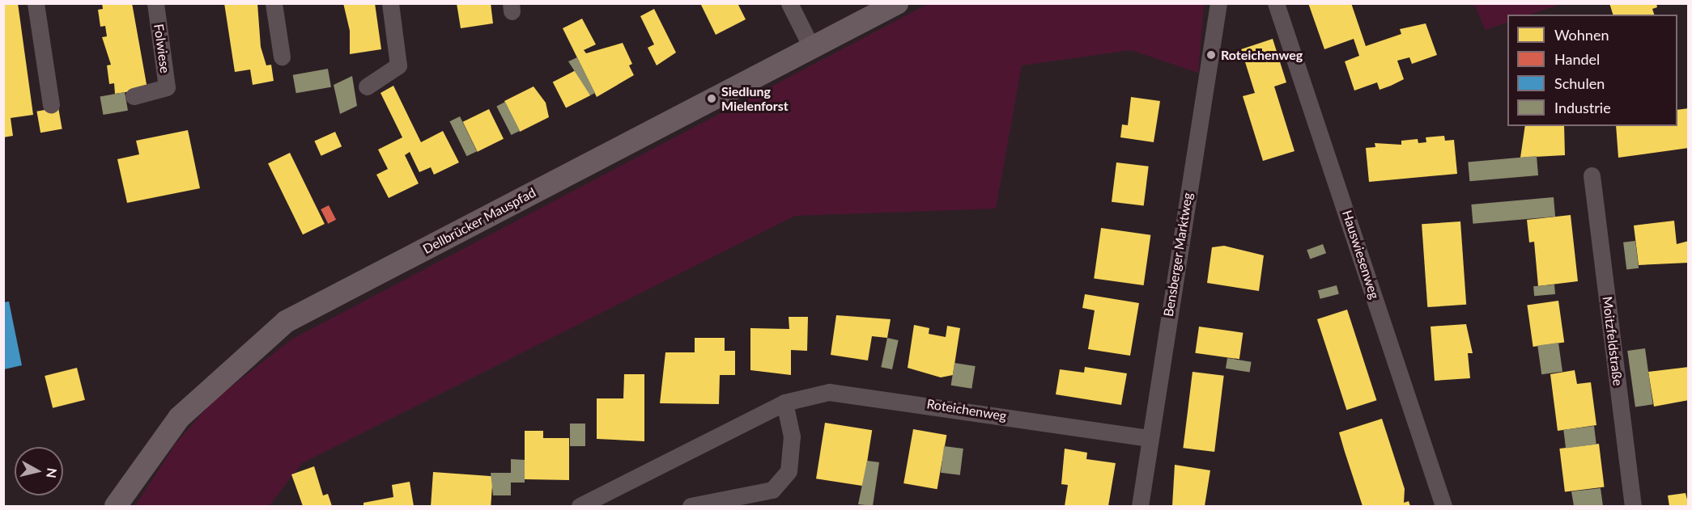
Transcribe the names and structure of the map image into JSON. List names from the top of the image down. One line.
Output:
{"streets":{"main road":["Dellbrücker Mauspfad"],"street":["Folwiese","Bensberger Marktweg","Hauswiesenweg","Moitzfeldstraße","Roteichenweg"]},"crossings":[["Bensberger Marktweg","Roteichenweg"]],"places":["Roteichenweg","Siedlung Mielenforst"],"legend":["Wohnen","Handel","Schulen","Industrie"],"north":"right"}
